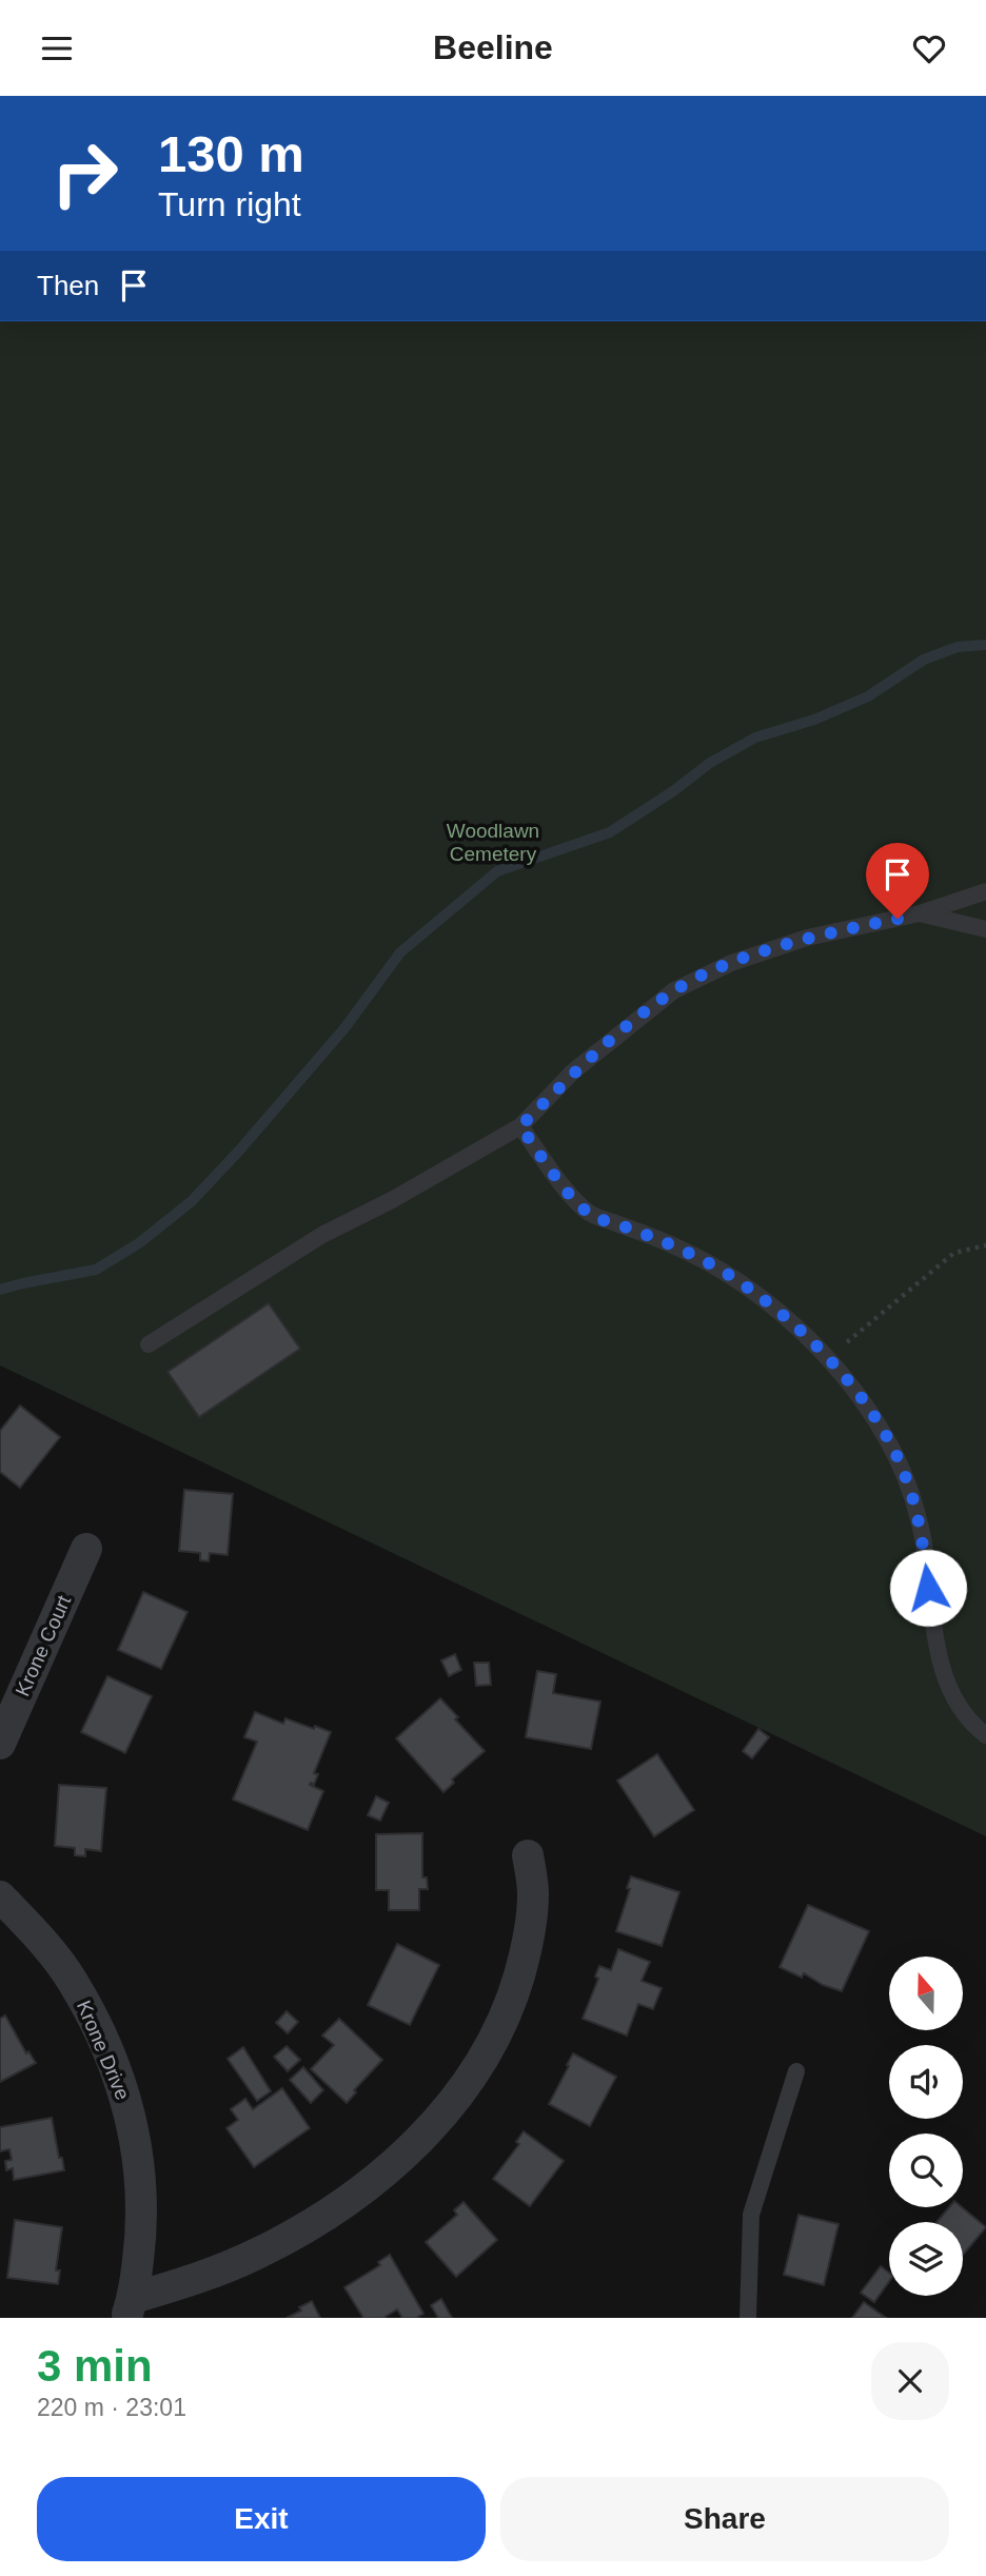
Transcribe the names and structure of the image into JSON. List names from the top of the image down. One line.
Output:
{"streets":{"street":["Krone Court","Krone Drive"]},"parks":["Woodlawn Cemetery"],"north":"top","page":{"header":"Beeline","turn":["130 m","Turn right"],"then":"Then","heading":["3 min","220 m · 23:01"],"buttons":["Exit","Share"]}}
